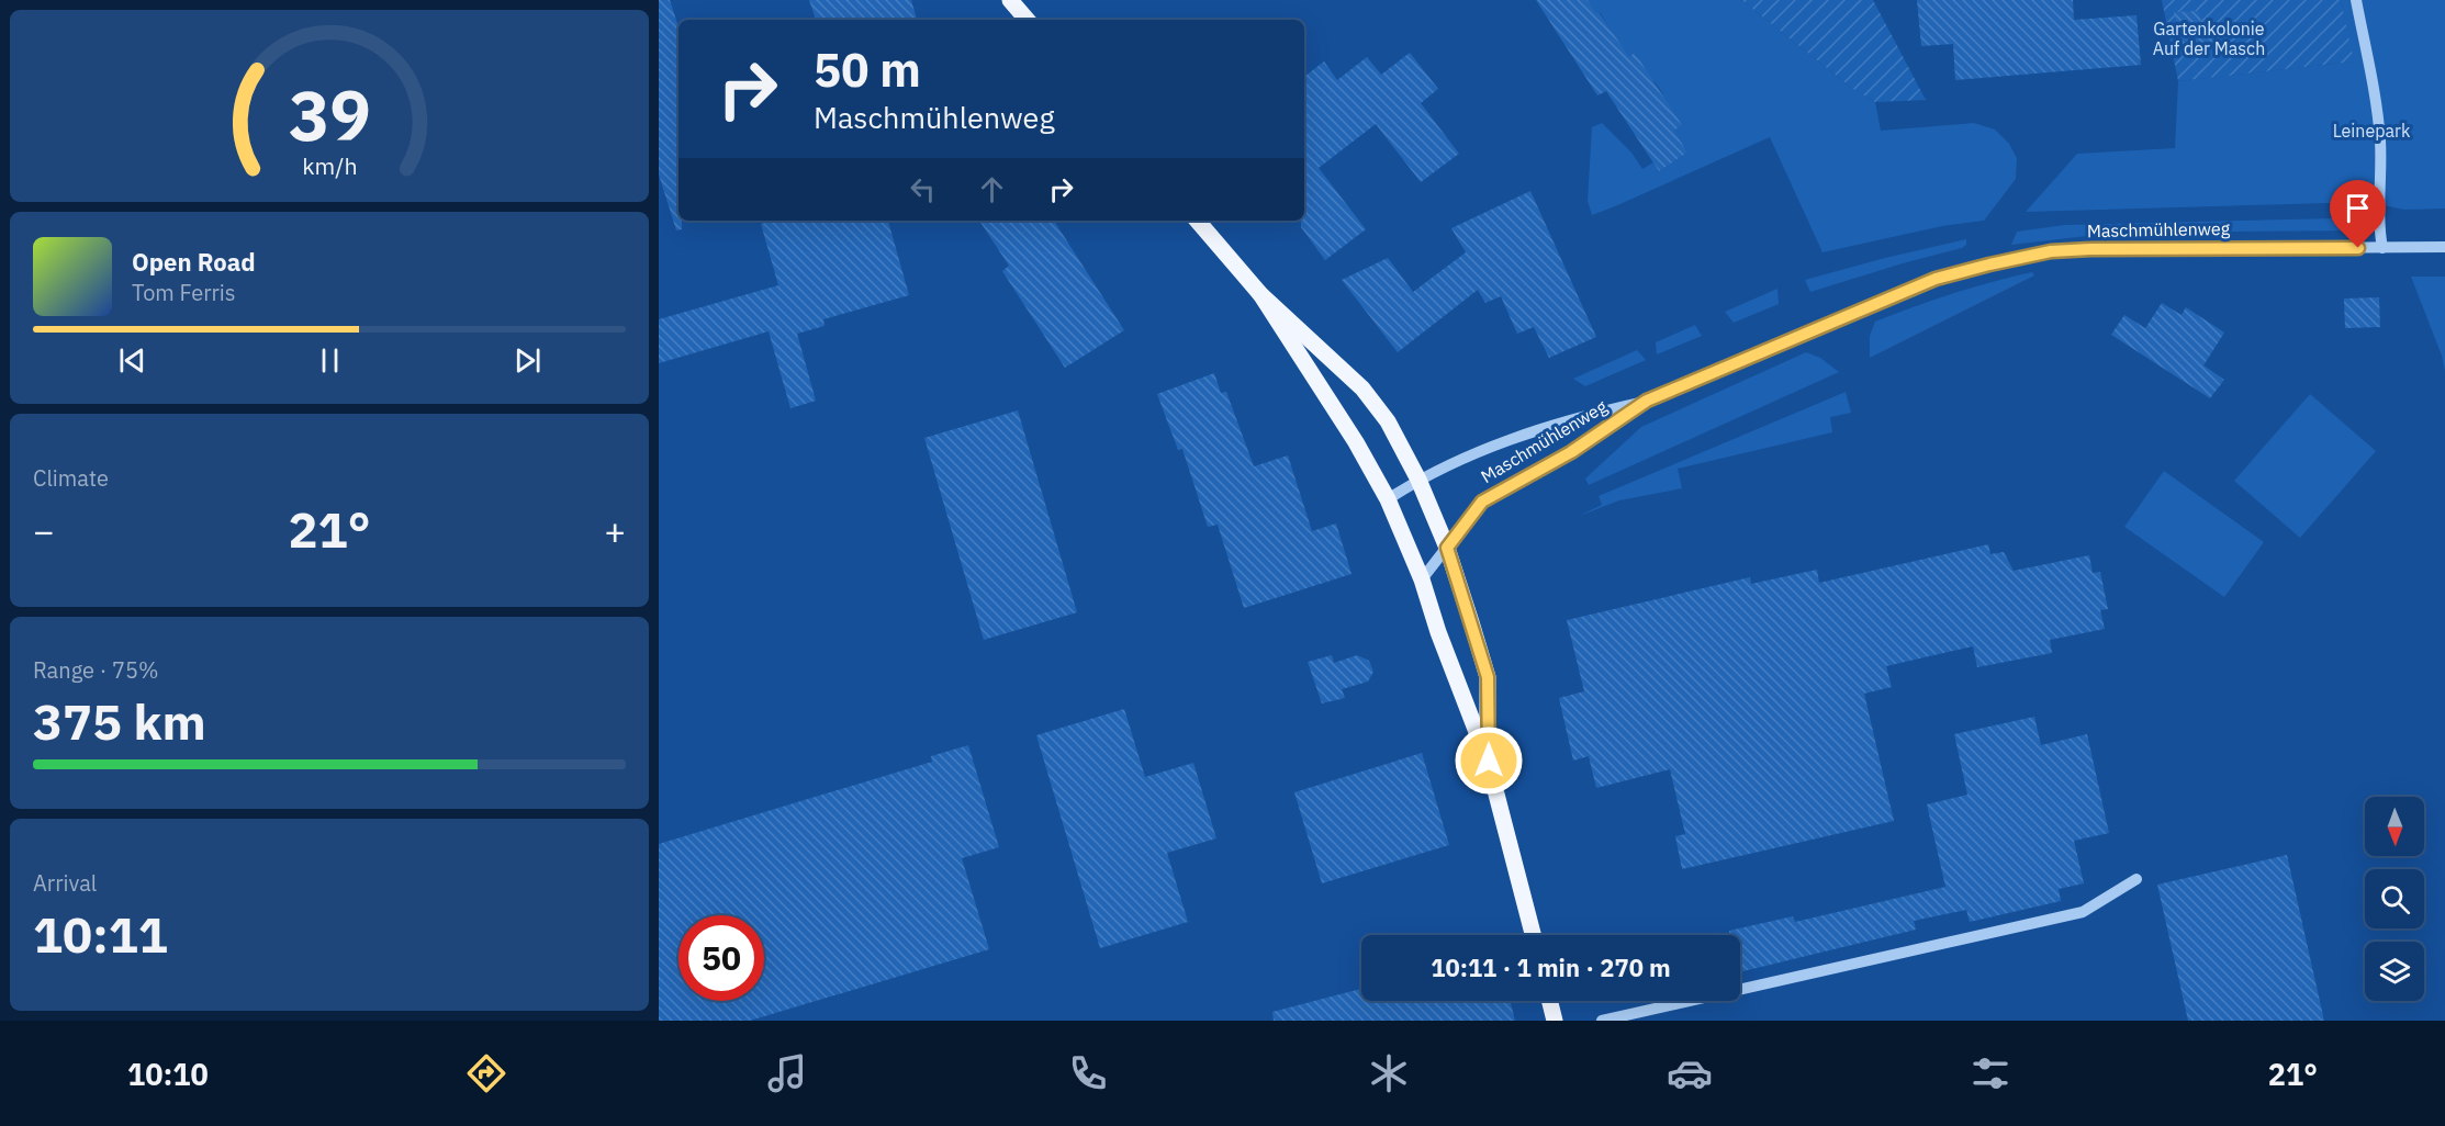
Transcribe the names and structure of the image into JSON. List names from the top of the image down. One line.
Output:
{"streets":{"street":["Maschmühlenweg"]},"parks":["Gartenkolonie Auf der Masch","Leinepark"],"north":"bottom","page":{"turn":["50 m","Maschmühlenweg"],"song":["Open Road","Tom Ferris"],"tile":["Climate",["Range · 75%","375 km"],["Arrival","10:11"]],"heat":["−","21°","+"],"limit":"50","trip":"10:11 · 1 min · 270 m","tabs":["10:10","21°"],"gauge":["39","km/h"]}}
